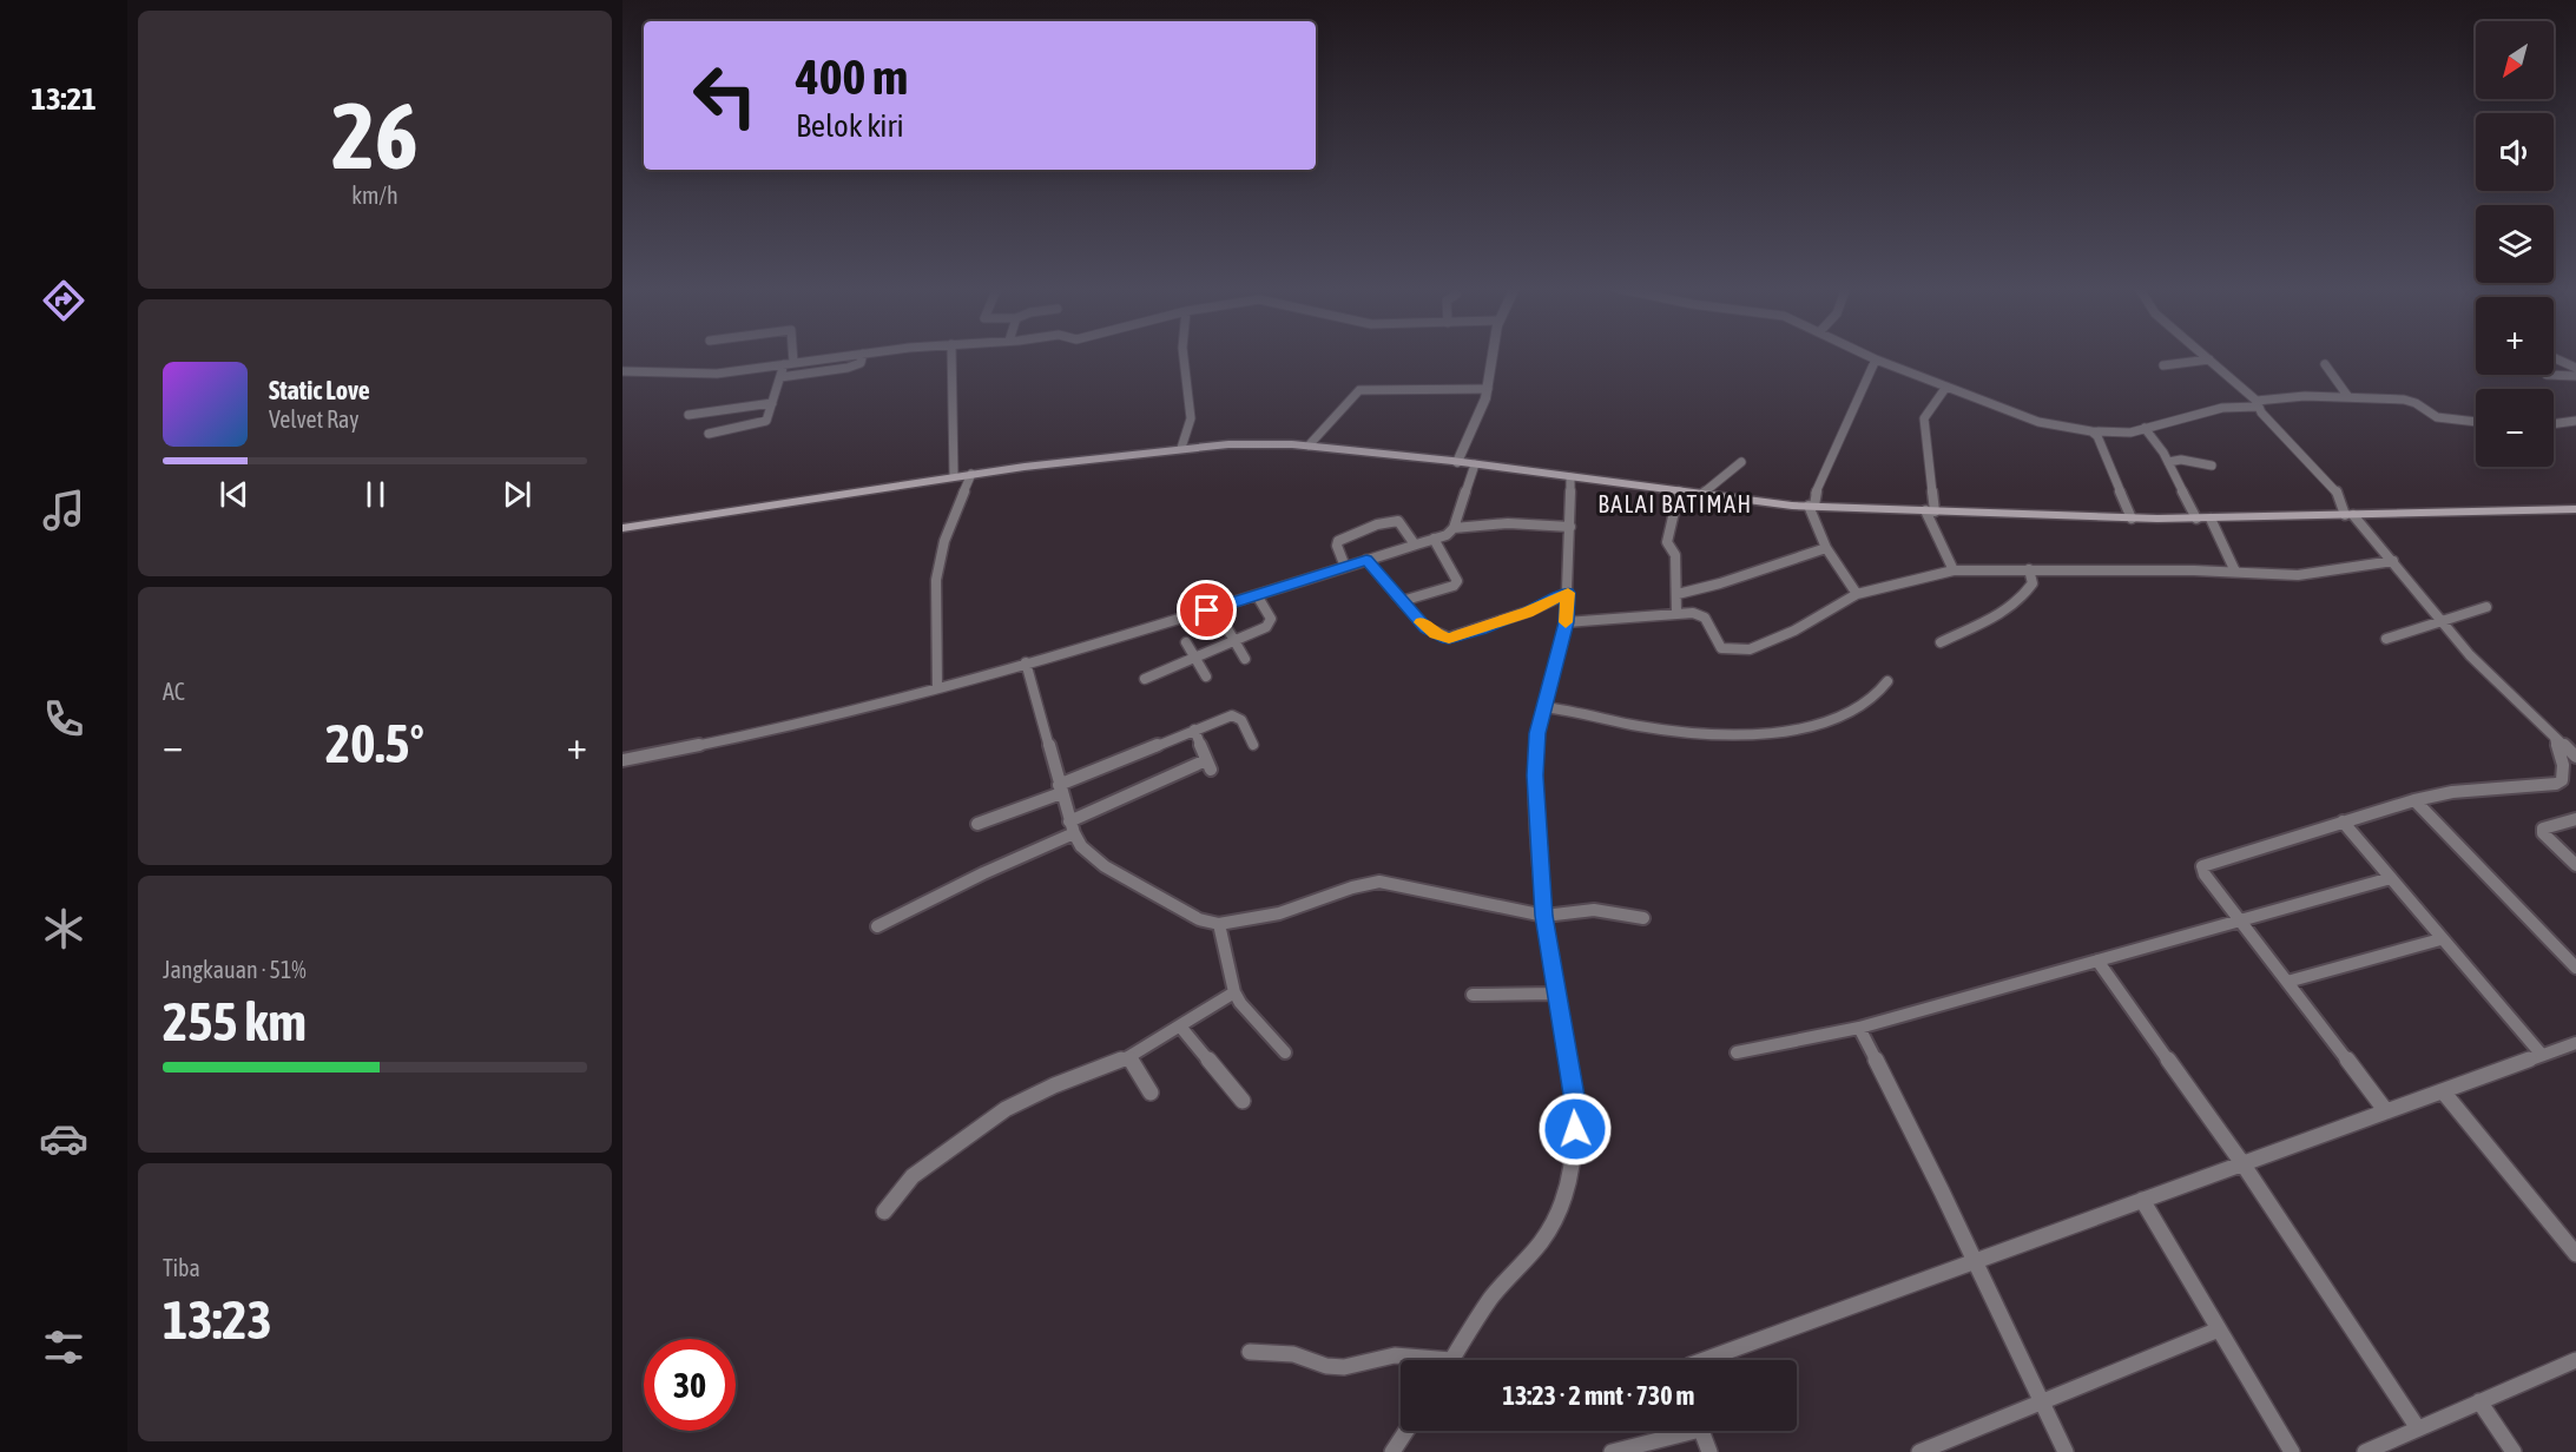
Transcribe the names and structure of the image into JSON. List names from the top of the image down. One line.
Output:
{"districts":["BALAI BATIMAH"],"north":"bottom left","page":{"tabs":"13:21","tile":[["26","km/h"],"AC",["Jangkauan · 51%","255 km"],["Tiba","13:23"]],"map_buttons":["+","−"],"turn":["400 m","Belok kiri"],"song":["Static Love","Velvet Ray"],"heat":["−","20.5°","+"],"limit":"30","trip":"13:23 · 2 mnt · 730 m"}}
